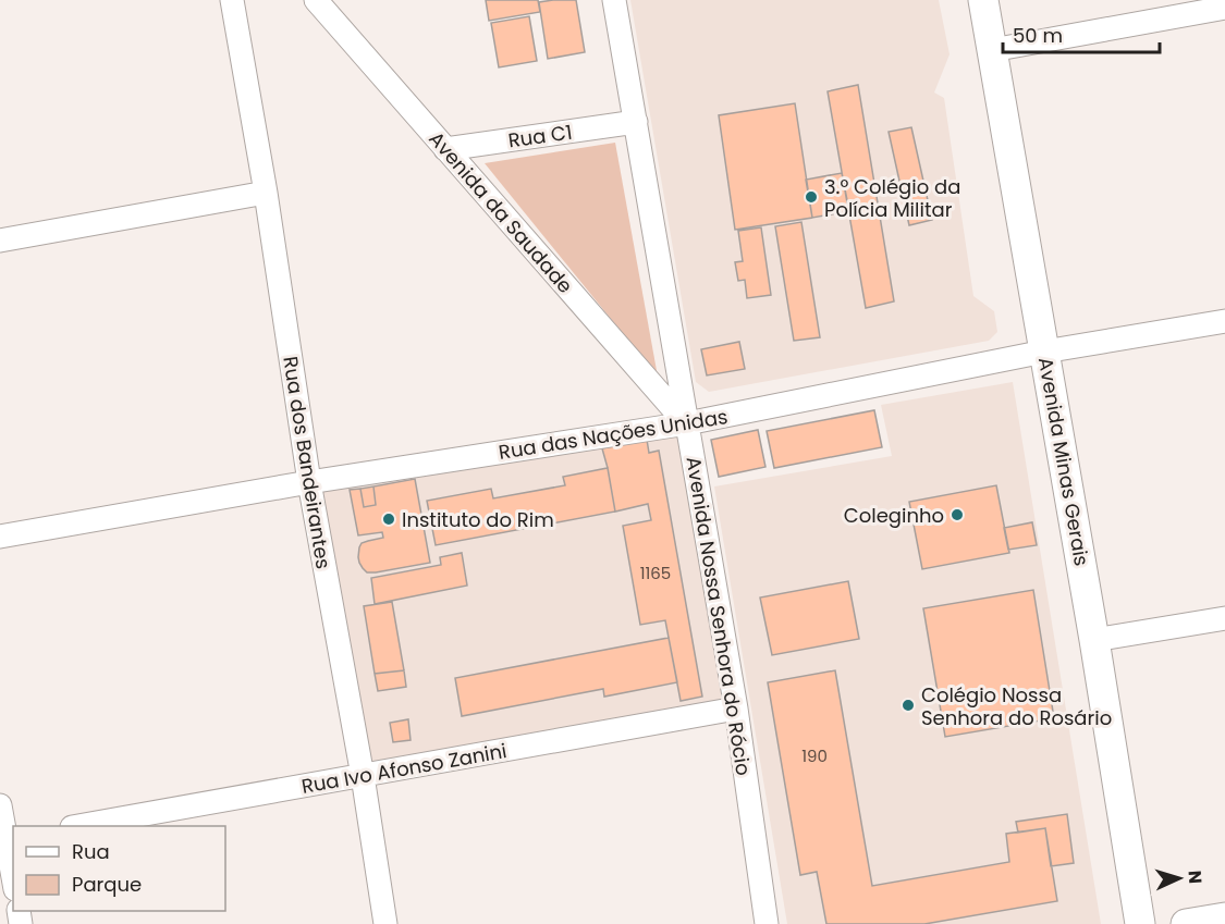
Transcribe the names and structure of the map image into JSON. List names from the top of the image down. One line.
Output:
{"streets":{"street":["Rua C1","Avenida da Saudade","Rua das Nações Unidas","Avenida Minas Gerais","Rua dos Bandeirantes","Avenida Nossa Senhora do Rócio","Rua Ivo Afonso Zanini"]},"crossings":[["Rua C1","Avenida da Saudade"],["Rua C1","Avenida Nossa Senhora do Rócio"],["Avenida da Saudade","Rua das Nações Unidas"],["Avenida da Saudade","Avenida Nossa Senhora do Rócio"],["Rua das Nações Unidas","Avenida Minas Gerais"],["Rua das Nações Unidas","Rua dos Bandeirantes"],["Rua das Nações Unidas","Avenida Nossa Senhora do Rócio"],["Rua dos Bandeirantes","Rua Ivo Afonso Zanini"],["Avenida Nossa Senhora do Rócio","Rua Ivo Afonso Zanini"]],"places":["3.º Colégio da Polícia Militar","Coleginho","Instituto do Rim","Colégio Nossa Senhora do Rosário"],"house_numbers":["1165","190"],"legend":["Rua","Parque"],"scale_bar":"50 m","north":"right"}
